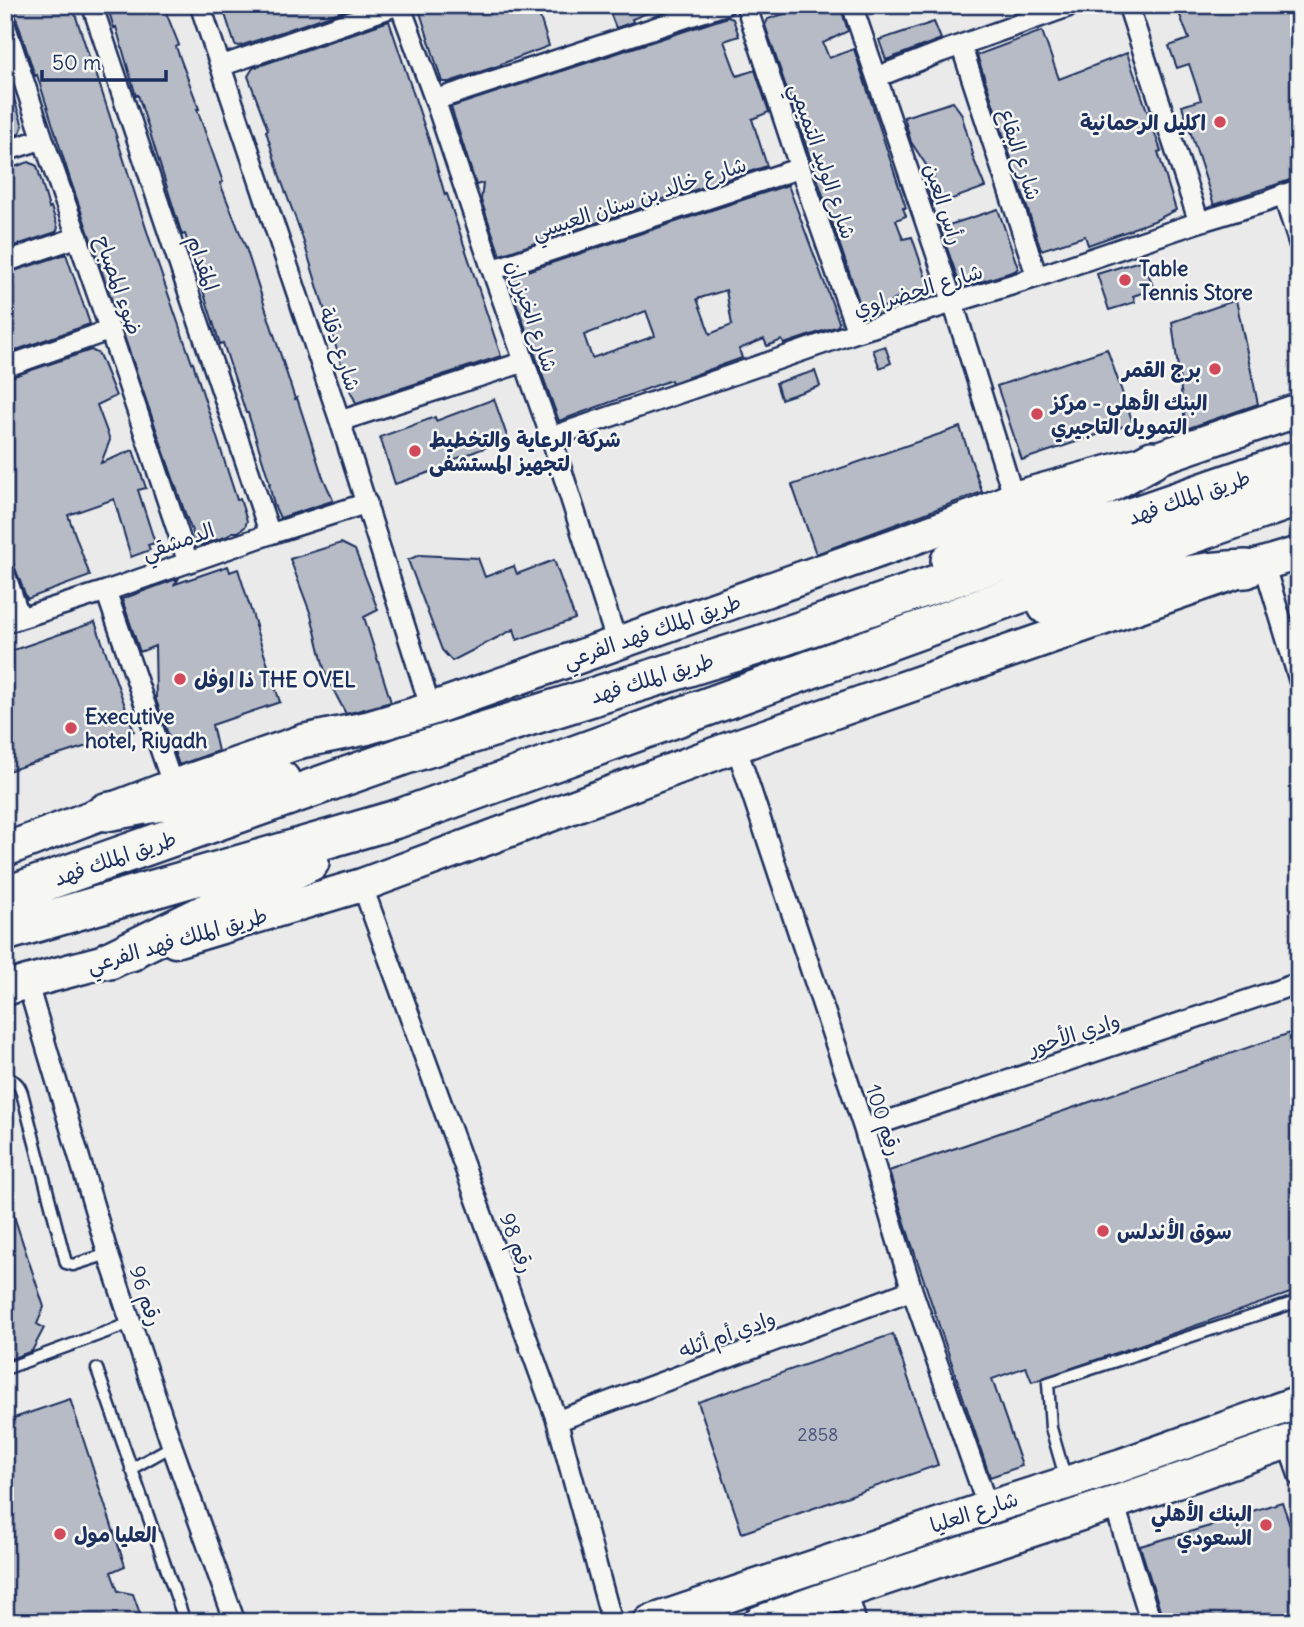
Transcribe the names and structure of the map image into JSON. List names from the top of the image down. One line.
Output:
{"streets":{"highway":["طريق الملك فهد"],"main road":["طريق الملك فهد الفرعي","شارع العليا"],"street":["شارع البقاع","شارع الوليد التميمي","شارع خالد بن سنان العبسي","رأس العين","المقدام","ضوء المصباح","شارع الحضراوي","شارع الخيزران","شارع دقلة","الدمشقي","وادي الأحور","رقم 100","رقم 98","رقم 96","وادي أم أثله"]},"crossings":[["شارع البقاع","شارع الحضراوي"],["شارع الوليد التميمي","شارع خالد بن سنان العبسي"],["شارع الوليد التميمي","شارع الحضراوي"],["شارع خالد بن سنان العبسي","شارع الخيزران"],["رأس العين","شارع الحضراوي"],["رأس العين","طريق الملك فهد الفرعي"],["المقدام","الدمشقي"],["ضوء المصباح","الدمشقي"],["شارع الحضراوي","شارع الخيزران"],["شارع الخيزران","طريق الملك فهد الفرعي"],["شارع دقلة","الدمشقي"],["شارع دقلة","طريق الملك فهد الفرعي"],["طريق الملك فهد الفرعي","رقم 100"],["طريق الملك فهد الفرعي","رقم 98"],["طريق الملك فهد الفرعي","رقم 96"],["وادي الأحور","رقم 100"],["رقم 100","وادي أم أثله"],["رقم 100","شارع العليا"],["رقم 98","وادي أم أثله"]],"places":["اكليل الرحمانية","Table Tennis Store","برج القمر","البنك الأهلي - مركز التمويل التاجيري","شركة الرعاية والتخطيط لتجهيز المستشفى","ذا اوفل THE OVEL","Executive hotel, Riyadh","سوق الأندلس","البنك الأهلي السعودي","العليا مول"],"house_numbers":["2858"],"scale_bar":"50 m"}
